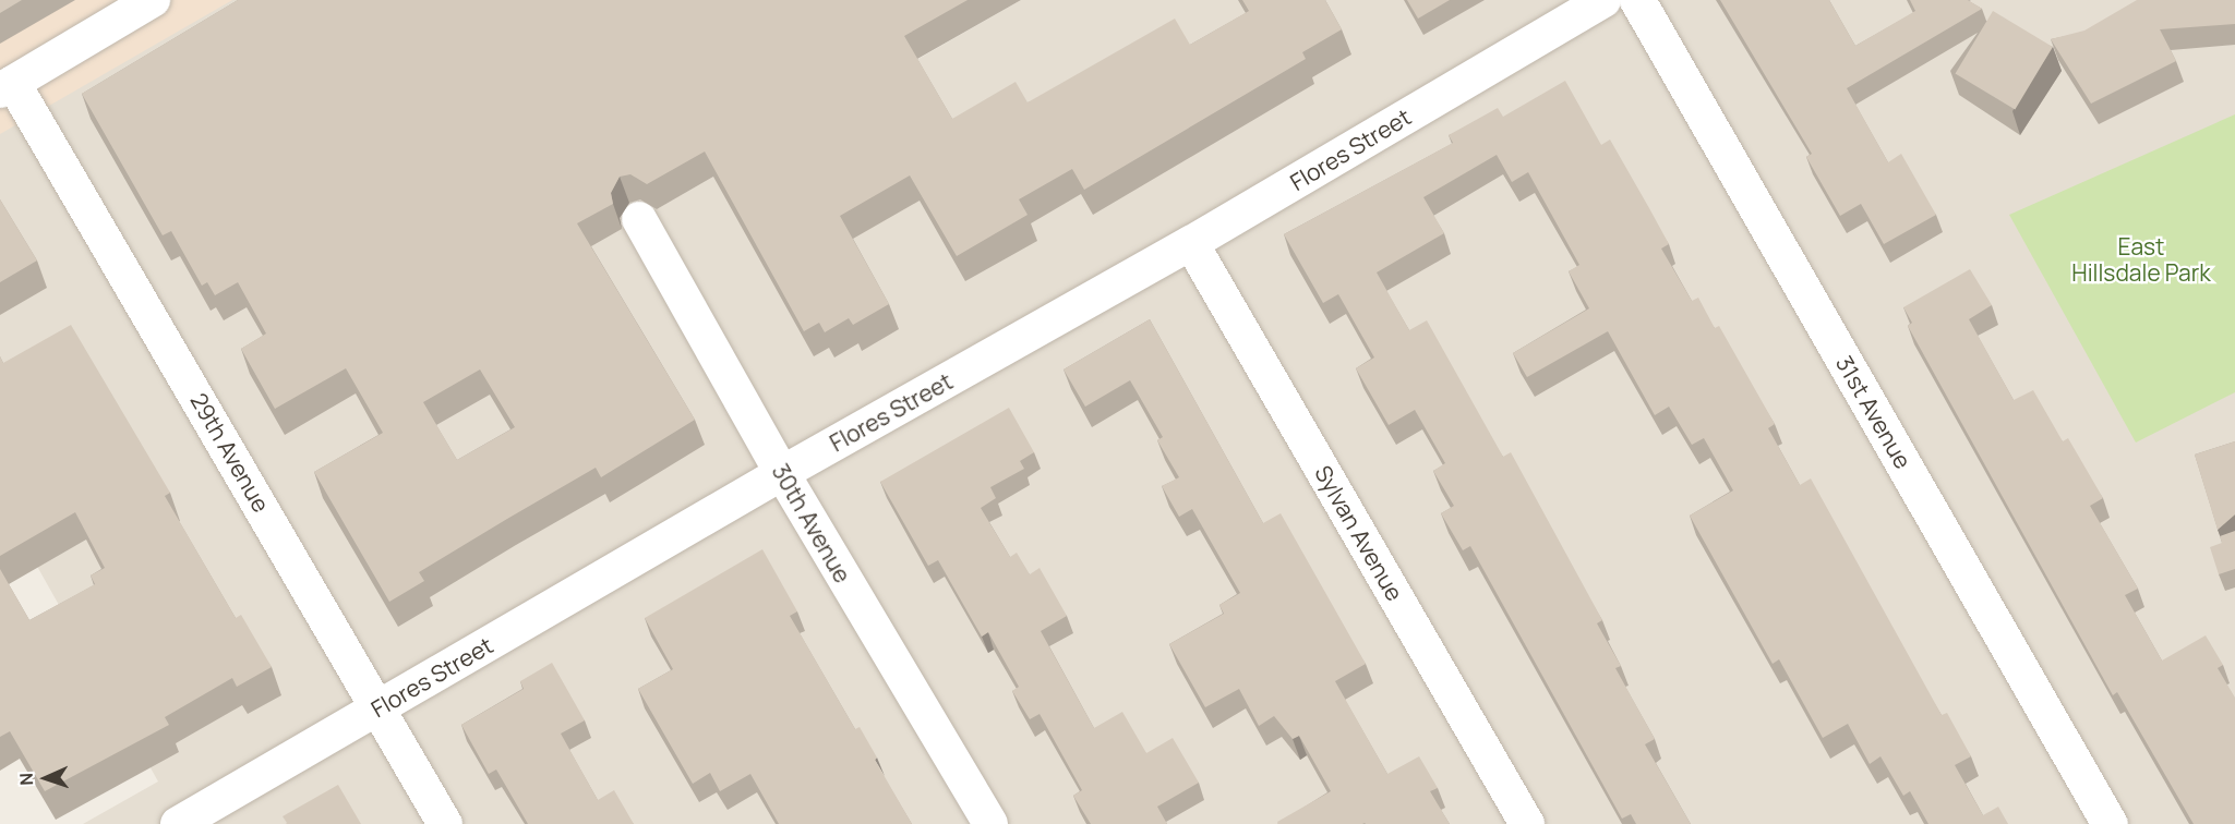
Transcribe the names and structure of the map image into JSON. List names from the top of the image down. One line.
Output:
{"streets":{"street":["Flores Street","31st Avenue","29th Avenue","30th Avenue","Sylvan Avenue"]},"crossings":[["Flores Street","29th Avenue"],["Flores Street","30th Avenue"],["Flores Street","Sylvan Avenue"]],"parks":["East Hillsdale Park"],"north":"left"}
